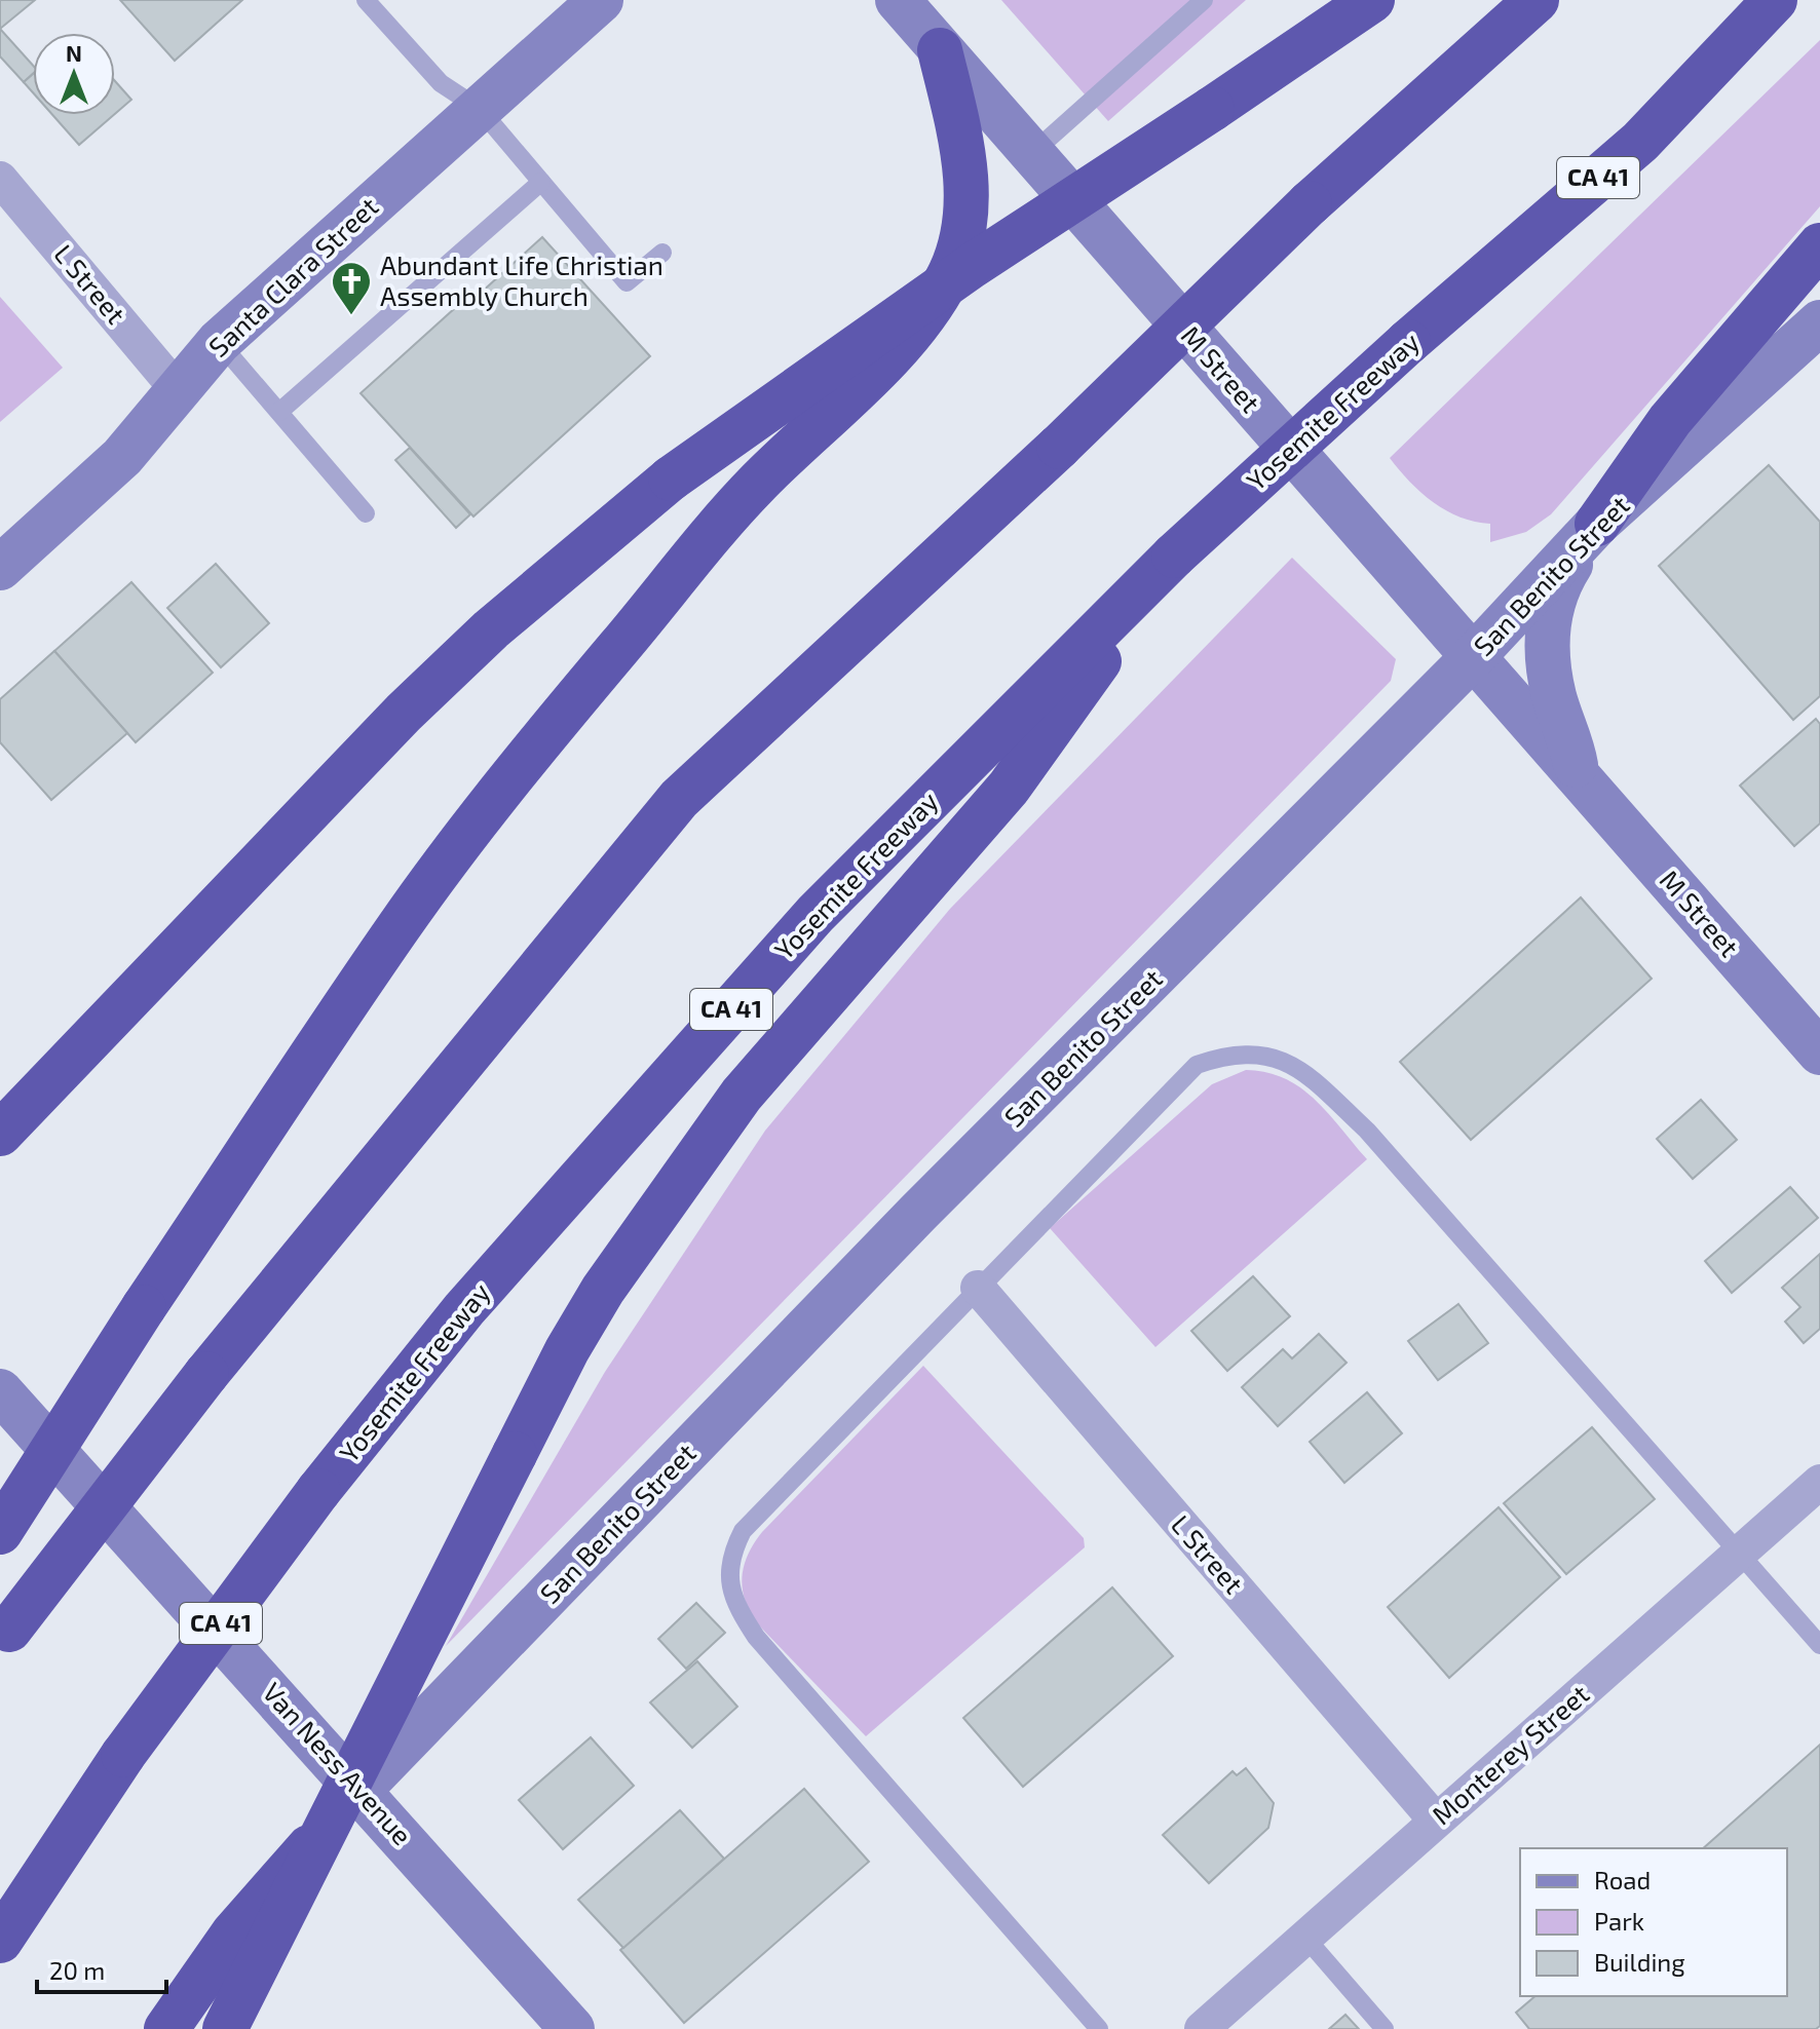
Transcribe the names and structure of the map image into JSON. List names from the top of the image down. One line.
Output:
{"streets":{"highway":["CA 41","Yosemite Freeway"],"street":["Santa Clara Street","L Street","M Street","San Benito Street","Monterey Street","Van Ness Avenue"]},"crossings":[["Santa Clara Street","L Street"],["L Street","Monterey Street"],["M Street","San Benito Street"],["San Benito Street","Van Ness Avenue"]],"places":{"church":["Abundant Life Christian Assembly Church"]},"legend":["Road","Park","Building"],"scale_bar":"20 m","north":"top"}
